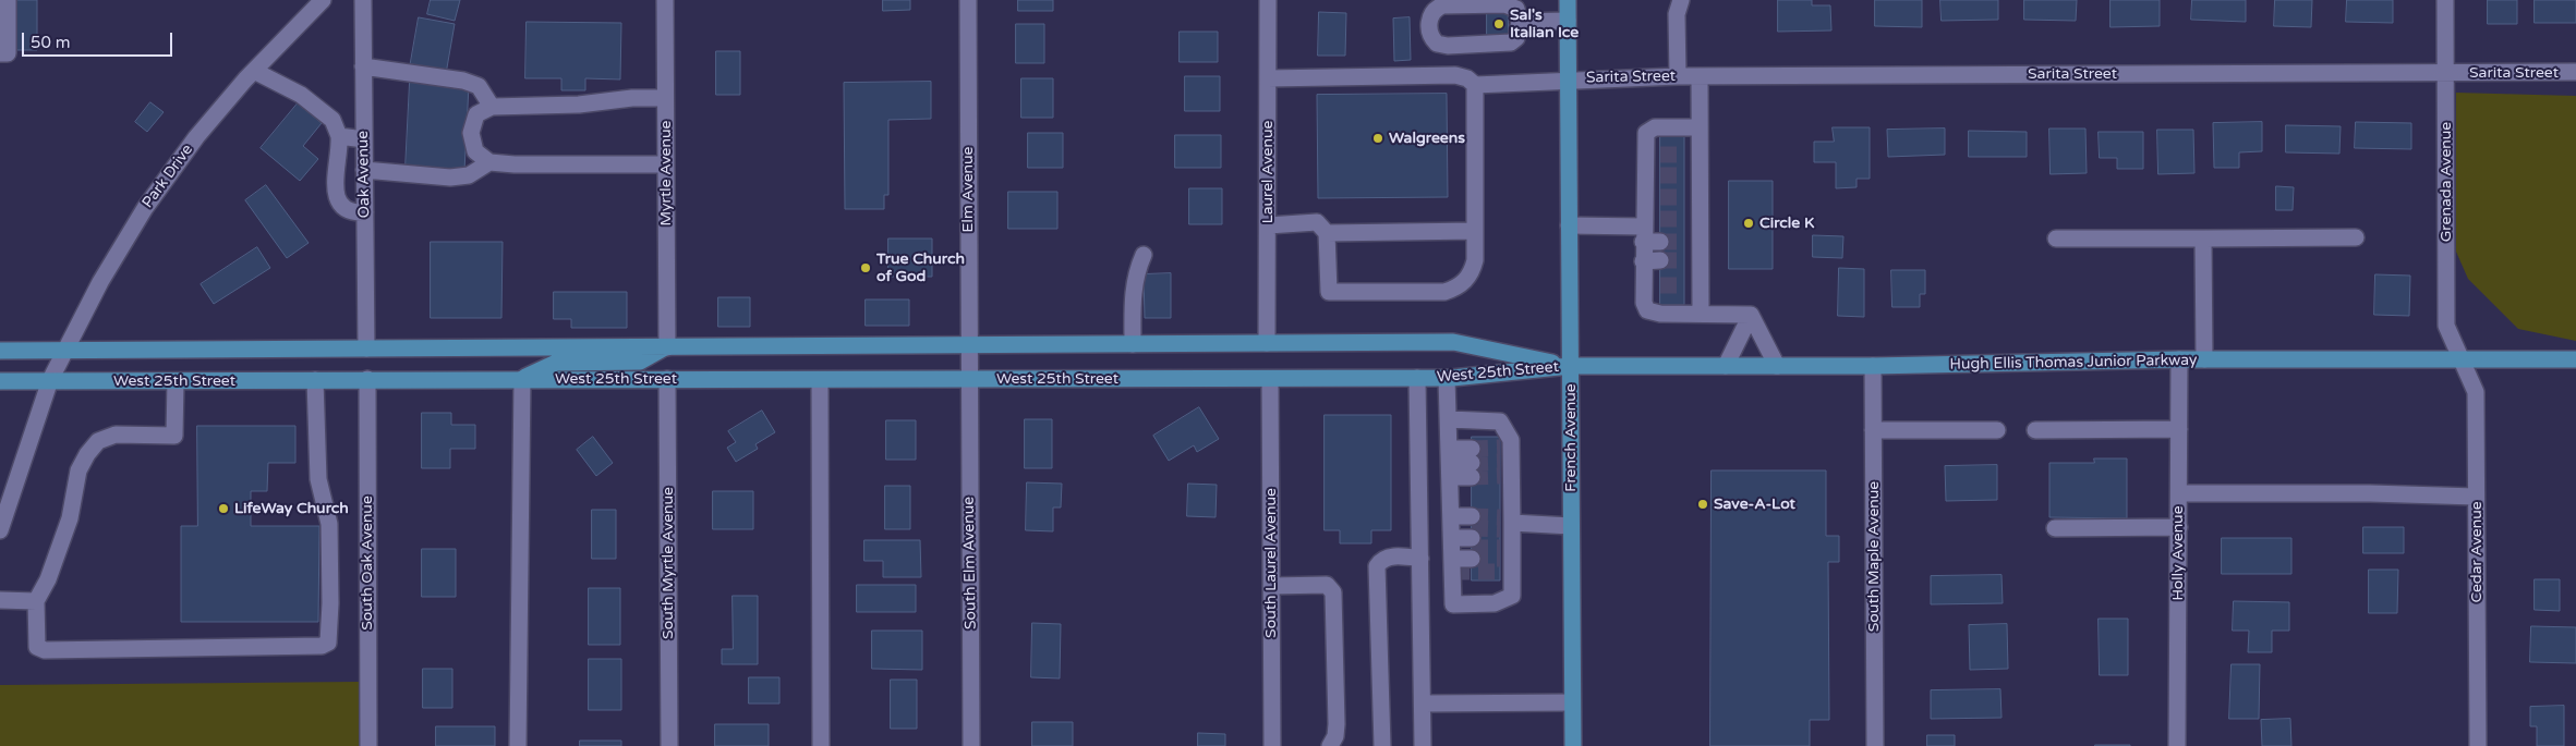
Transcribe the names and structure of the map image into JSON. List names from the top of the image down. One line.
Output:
{"streets":{"main road":["Hugh Ellis Thomas Junior Parkway","West 25th Street","French Avenue"],"street":["Sarita Street","Laurel Avenue","Myrtle Avenue","Oak Avenue","Park Drive","Grenada Avenue","Elm Avenue","Cedar Avenue","Holly Avenue","South Maple Avenue","South Oak Avenue","South Myrtle Avenue","South Elm Avenue","South Laurel Avenue"]},"crossings":[["Sarita Street","Grenada Avenue"],["Sarita Street","French Avenue"],["Laurel Avenue","West 25th Street"],["Myrtle Avenue","West 25th Street"],["Oak Avenue","West 25th Street"],["Park Drive","West 25th Street"],["Grenada Avenue","Hugh Ellis Thomas Junior Parkway"],["Grenada Avenue","Cedar Avenue"],["Elm Avenue","West 25th Street"],["Elm Avenue","South Elm Avenue"],["Hugh Ellis Thomas Junior Parkway","West 25th Street"],["Hugh Ellis Thomas Junior Parkway","French Avenue"],["Hugh Ellis Thomas Junior Parkway","Cedar Avenue"],["Hugh Ellis Thomas Junior Parkway","Holly Avenue"],["Hugh Ellis Thomas Junior Parkway","South Maple Avenue"],["West 25th Street","French Avenue"],["West 25th Street","South Oak Avenue"],["West 25th Street","South Myrtle Avenue"],["West 25th Street","South Elm Avenue"],["West 25th Street","South Laurel Avenue"]],"places":["Sal's Italian Ice","Walgreens","Circle K","True Church of God","Save-A-Lot","LifeWay Church"],"scale_bar":"50 m"}
